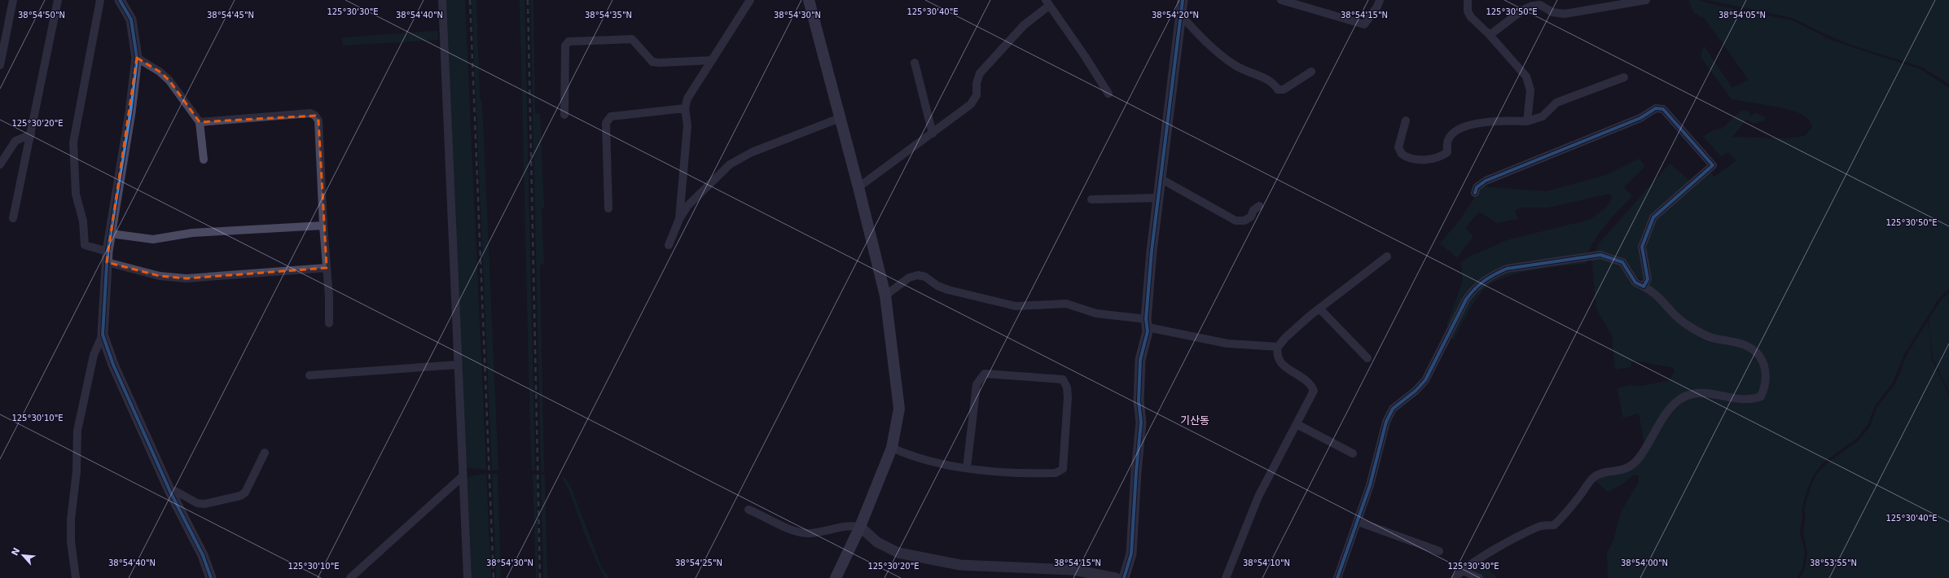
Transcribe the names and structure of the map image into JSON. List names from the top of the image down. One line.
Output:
{"districts":["기산동"],"north":"top left","coordinates":["125°30'40\"E","125°30'50\"E","125°30'30\"E","38°54'50\"N","38°54'45\"N","38°54'40\"N","38°54'35\"N","38°54'30\"N","38°54'20\"N","38°54'15\"N","38°54'05\"N","125°30'20\"E","125°30'10\"E","38°54'25\"N","38°54'10\"N","38°54'00\"N","38°53'55\"N"]}
